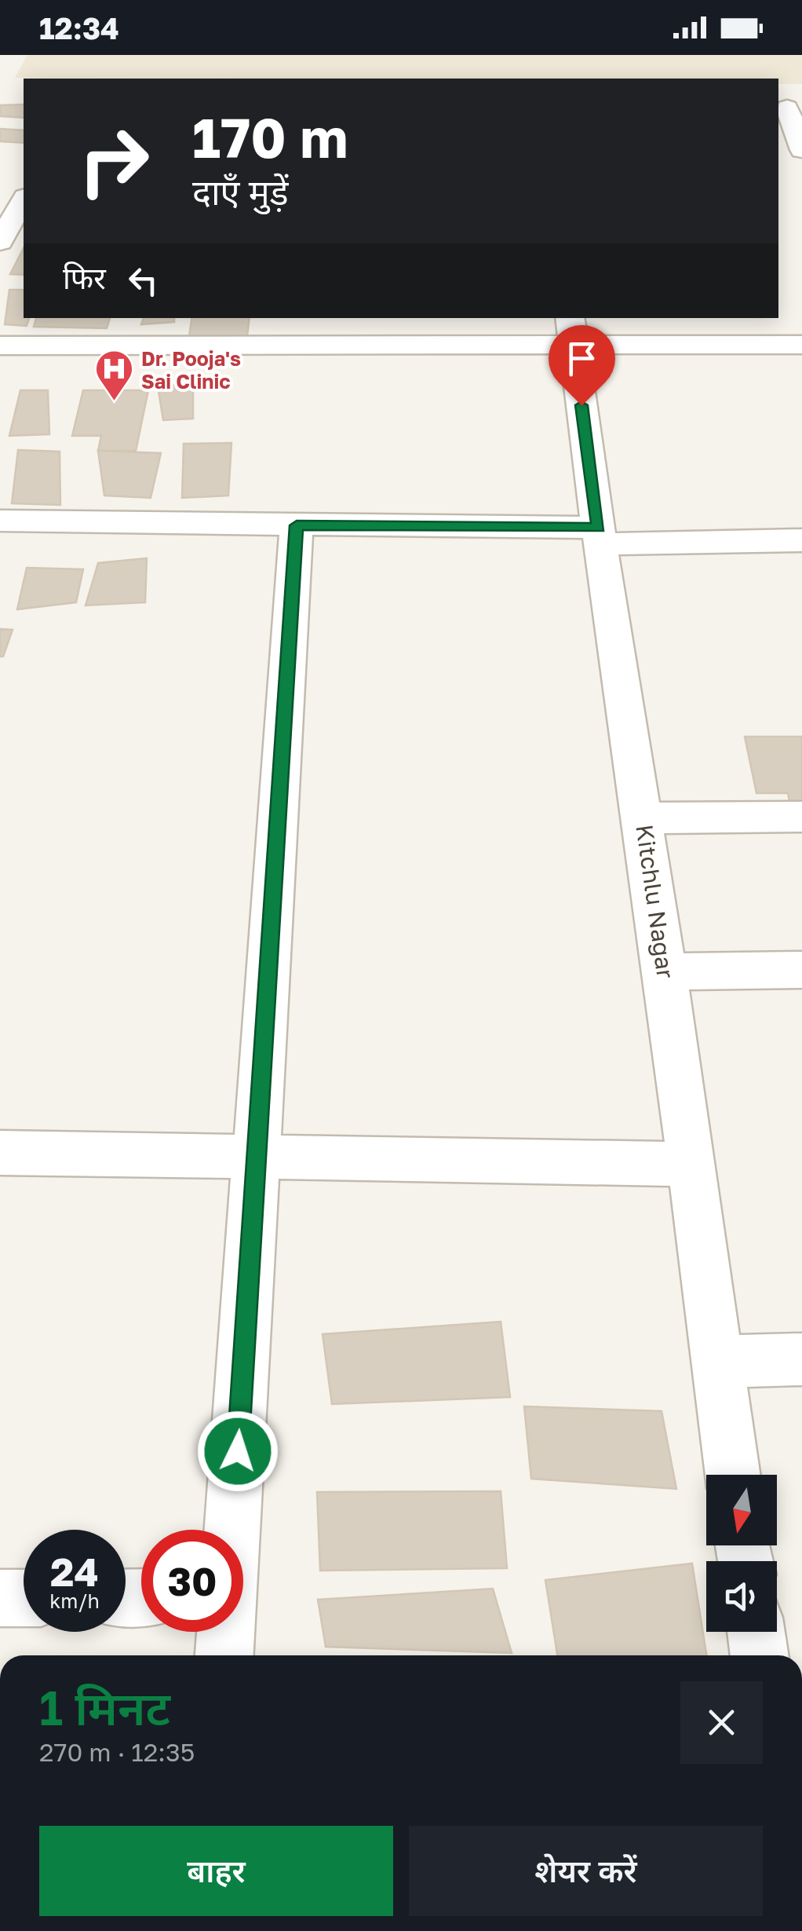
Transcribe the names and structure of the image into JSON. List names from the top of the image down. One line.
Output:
{"streets":{"street":["Kitchlu Nagar"]},"places":{"hospital":["Dr. Pooja's Sai Clinic"]},"north":"bottom","page":{"status":"12:34","turn":["170 m","दाएँ मुड़ें"],"then":"फिर","speed":"24 km/h","limit":"30","heading":["1 मिनट","270 m · 12:35"],"buttons":["बाहर","शेयर करें"]}}
